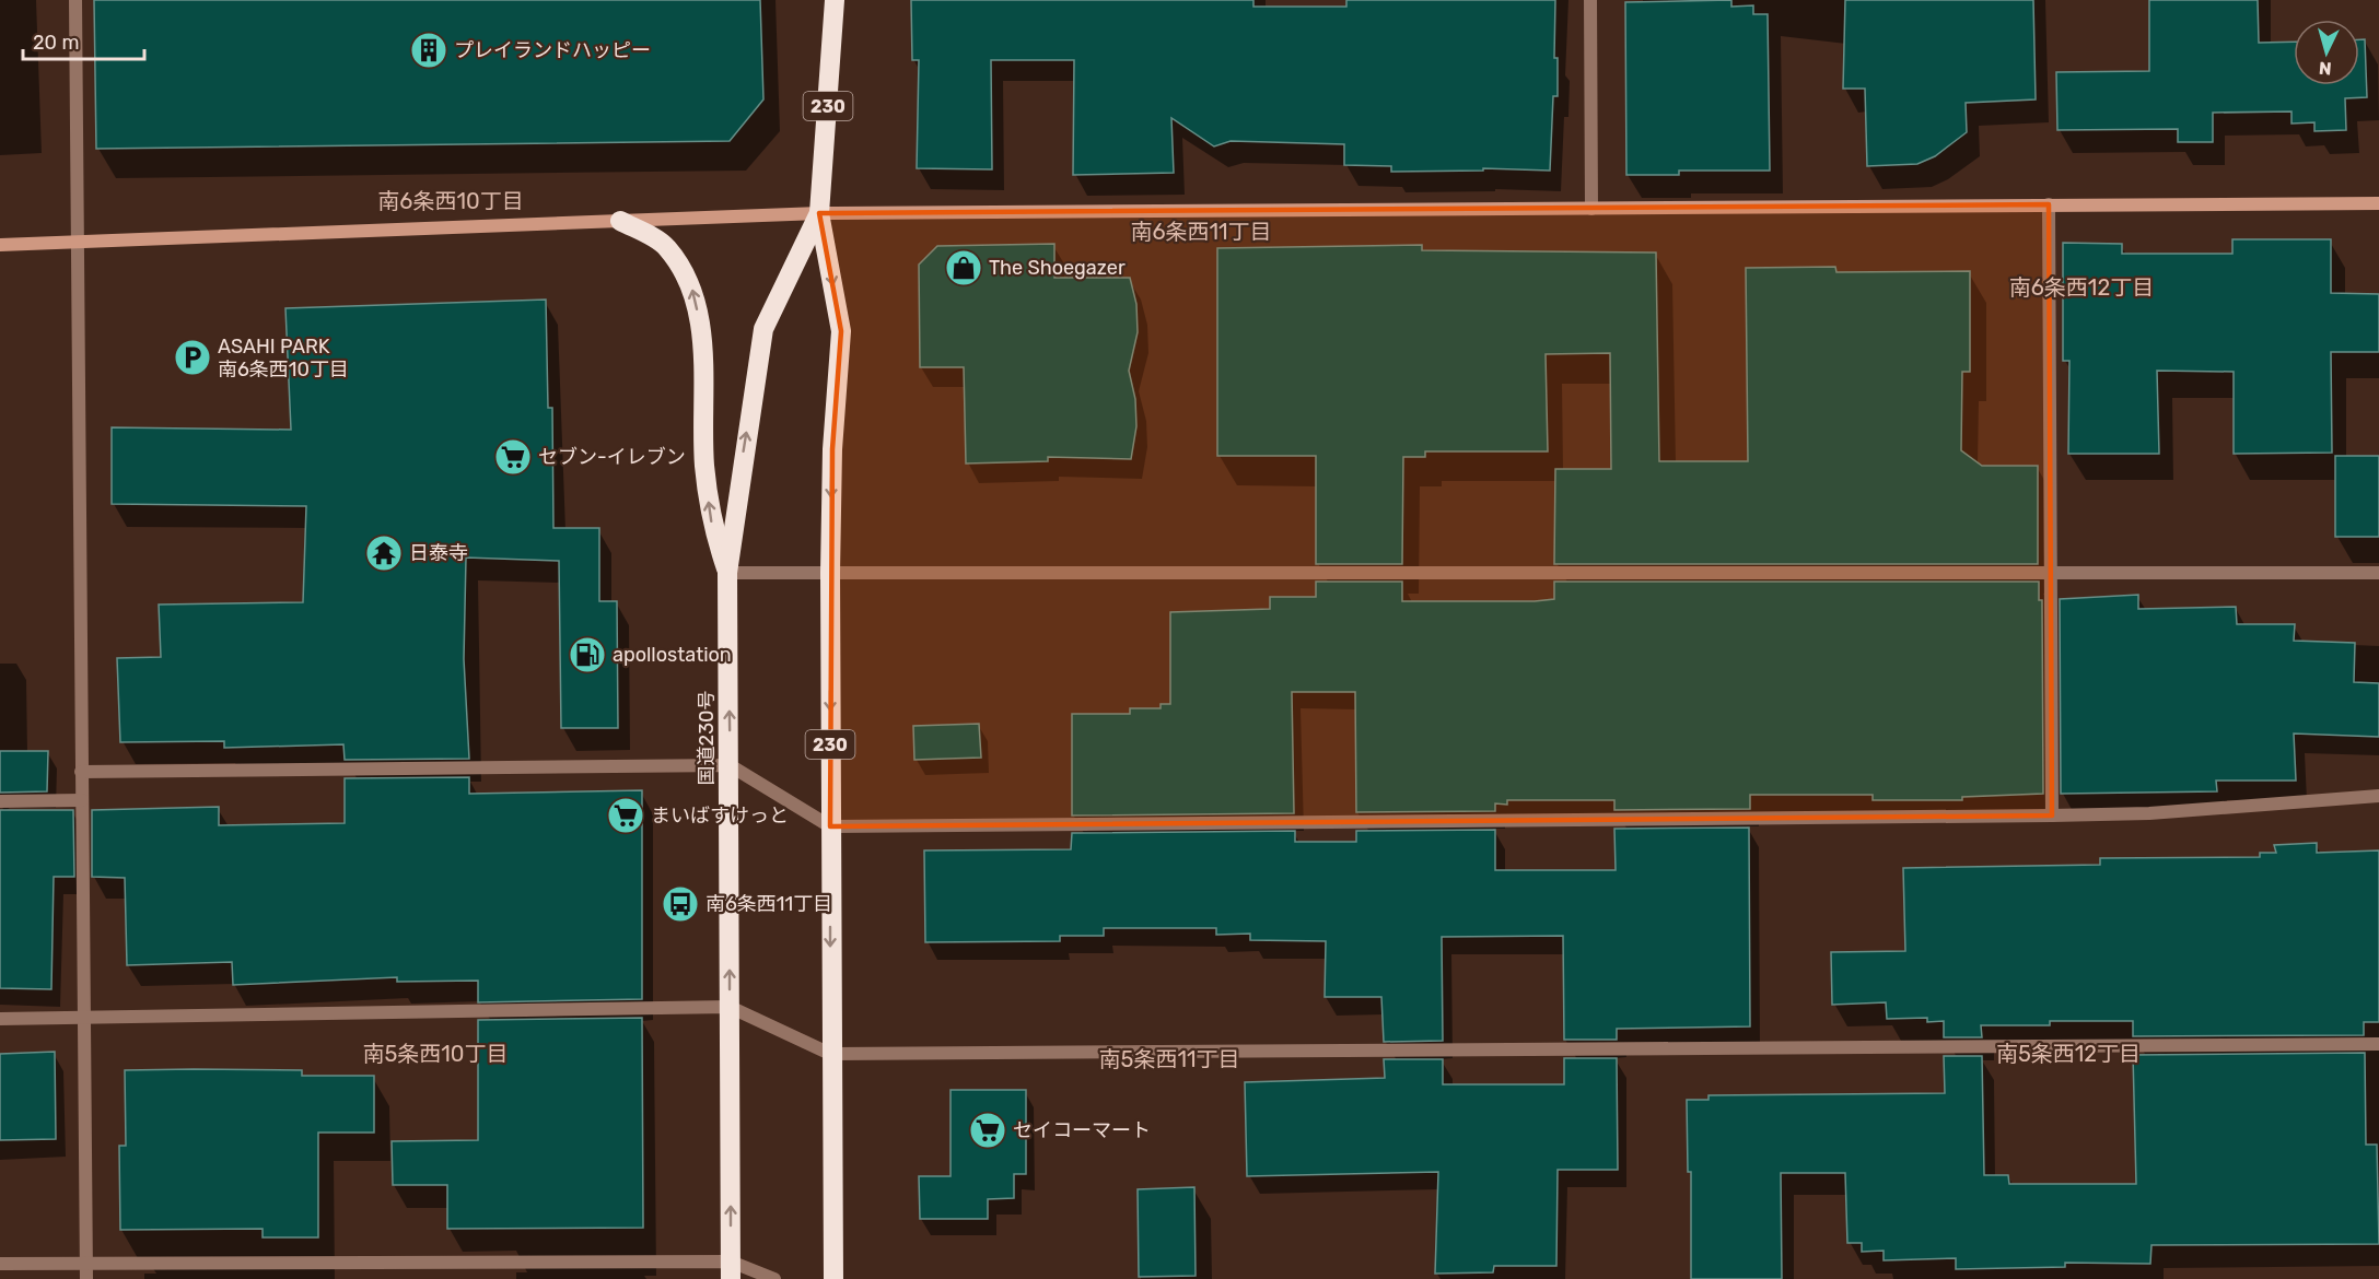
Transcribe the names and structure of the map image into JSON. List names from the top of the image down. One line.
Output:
{"streets":{"highway":["230","国道230号"]},"districts":["南6条西10丁目","南6条西11丁目","南6条西12丁目","南5条西10丁目","南5条西12丁目","南5条西11丁目"],"places":{"building":["プレイランドハッピー"],"shop":["The Shoegazer"],"parking":["ASAHI PARK 南6条西10丁目"],"supermarket":["セブン-イレブン","まいばすけっと","セイコーマート"],"temple":["日泰寺"],"fuel station":["apollostation"],"bus stop":["南6条西11丁目"]},"scale_bar":"20 m","north":"bottom"}
